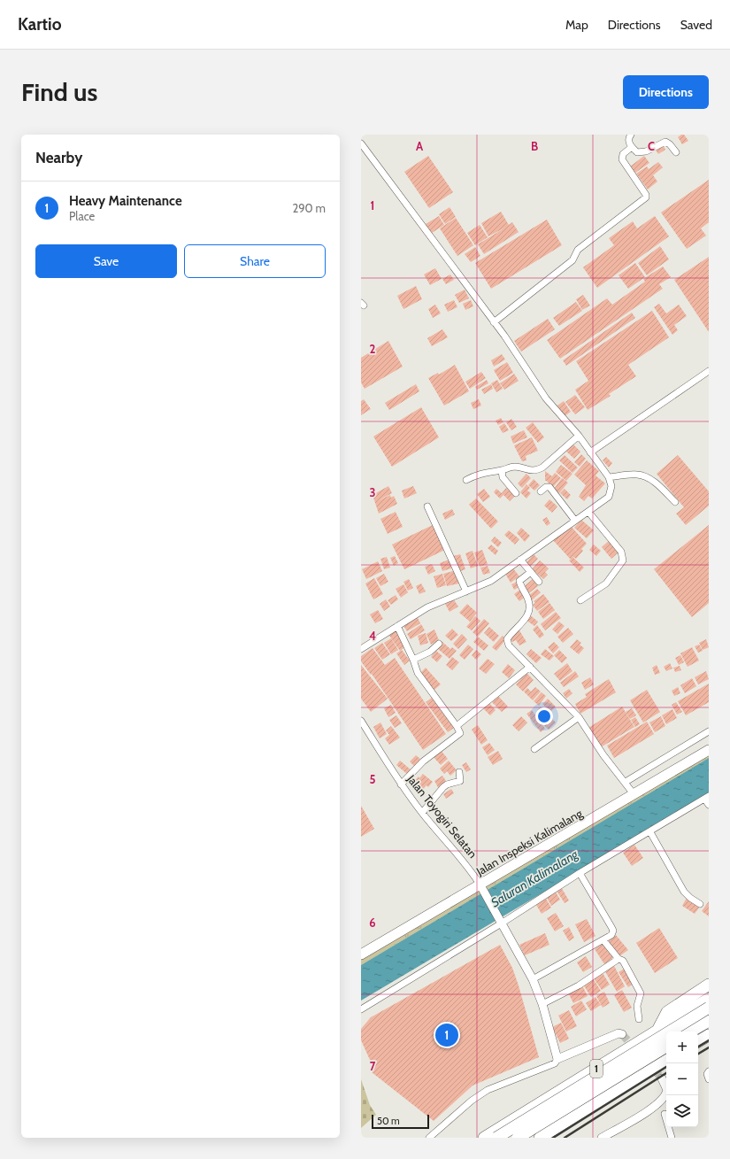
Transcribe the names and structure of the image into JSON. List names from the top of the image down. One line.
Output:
{"streets":{"highway":["1"],"main road":["Jalan Inspeksi Kalimalang"],"street":["Jalan Toyogiri Selatan"]},"crossings":[["Jalan Toyogiri Selatan","Jalan Inspeksi Kalimalang"]],"water":["Saluran Kalimalang"],"scale_bar":"50 m","page":{"header":"Kartio","nav":["Map","Directions","Saved"],"buttons":["Directions",["Save","Share"]],"title":"Find us","heading":"Nearby","list":[{"mark":"1","name":"Heavy Maintenance","note":"Place","value":"290 m"}],"pins":"1","map_buttons":["+","−"],"scale":"50 m"},"grid":{"columns":["A","B","C"],"rows":["1","2","3","4","5","6","7"]}}
